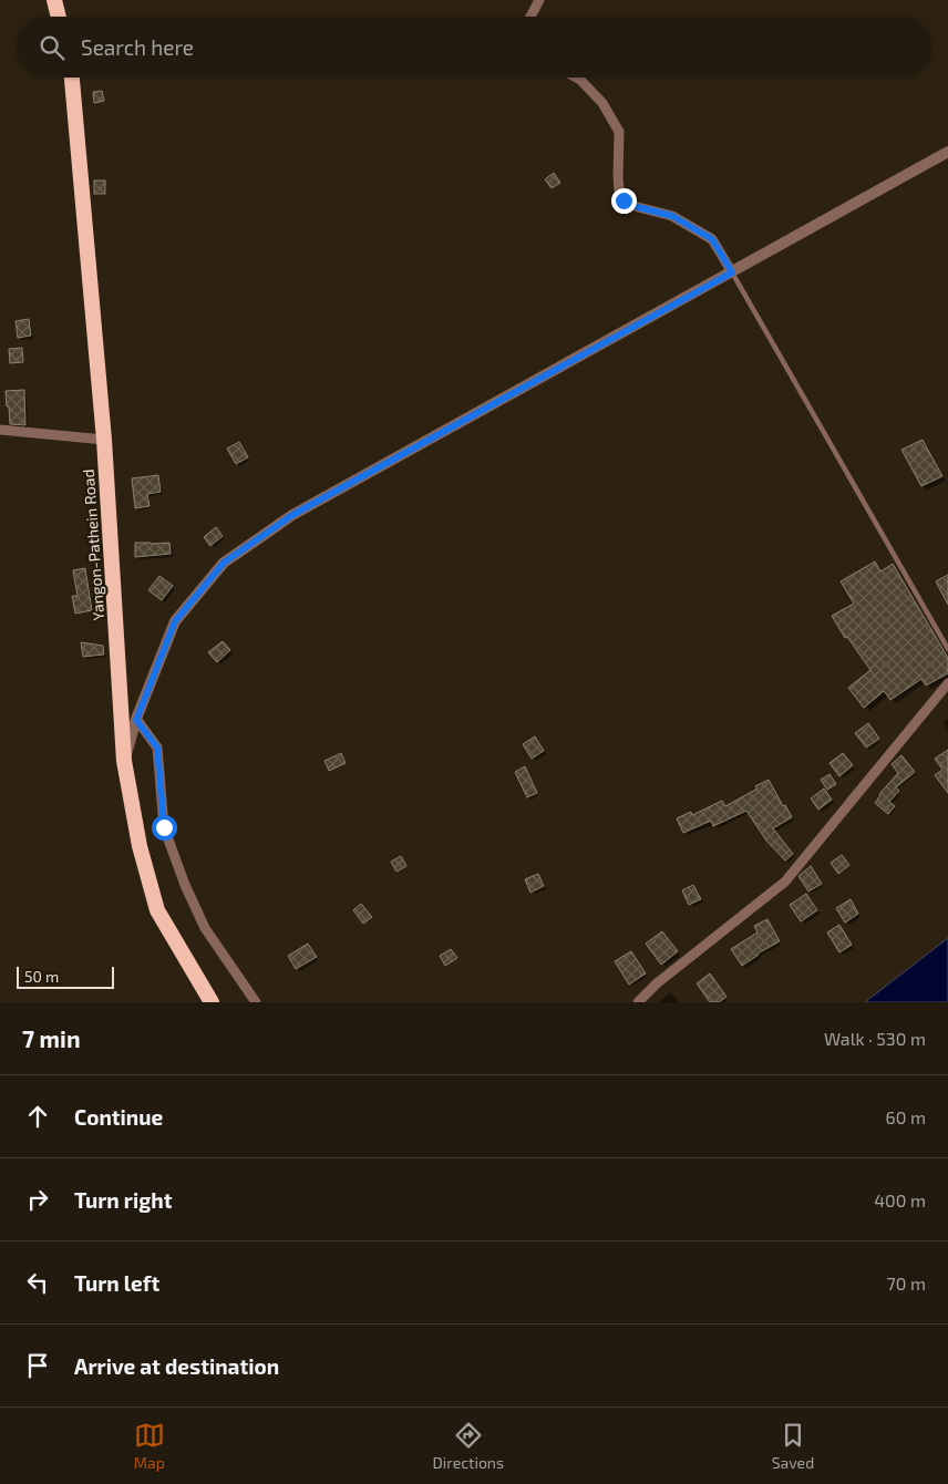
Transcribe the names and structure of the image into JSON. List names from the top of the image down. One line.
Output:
{"streets":{"highway":["Yangon-Pathein Road"]},"scale_bar":"50 m","page":{"search":"Search here","scale":"50 m","heading":["7 min","Walk · 530 m"],"list":[["Continue","60 m"],["Turn right","400 m"],["Turn left","70 m"],"Arrive at destination"],"nav":["Map","Directions","Saved"]}}
